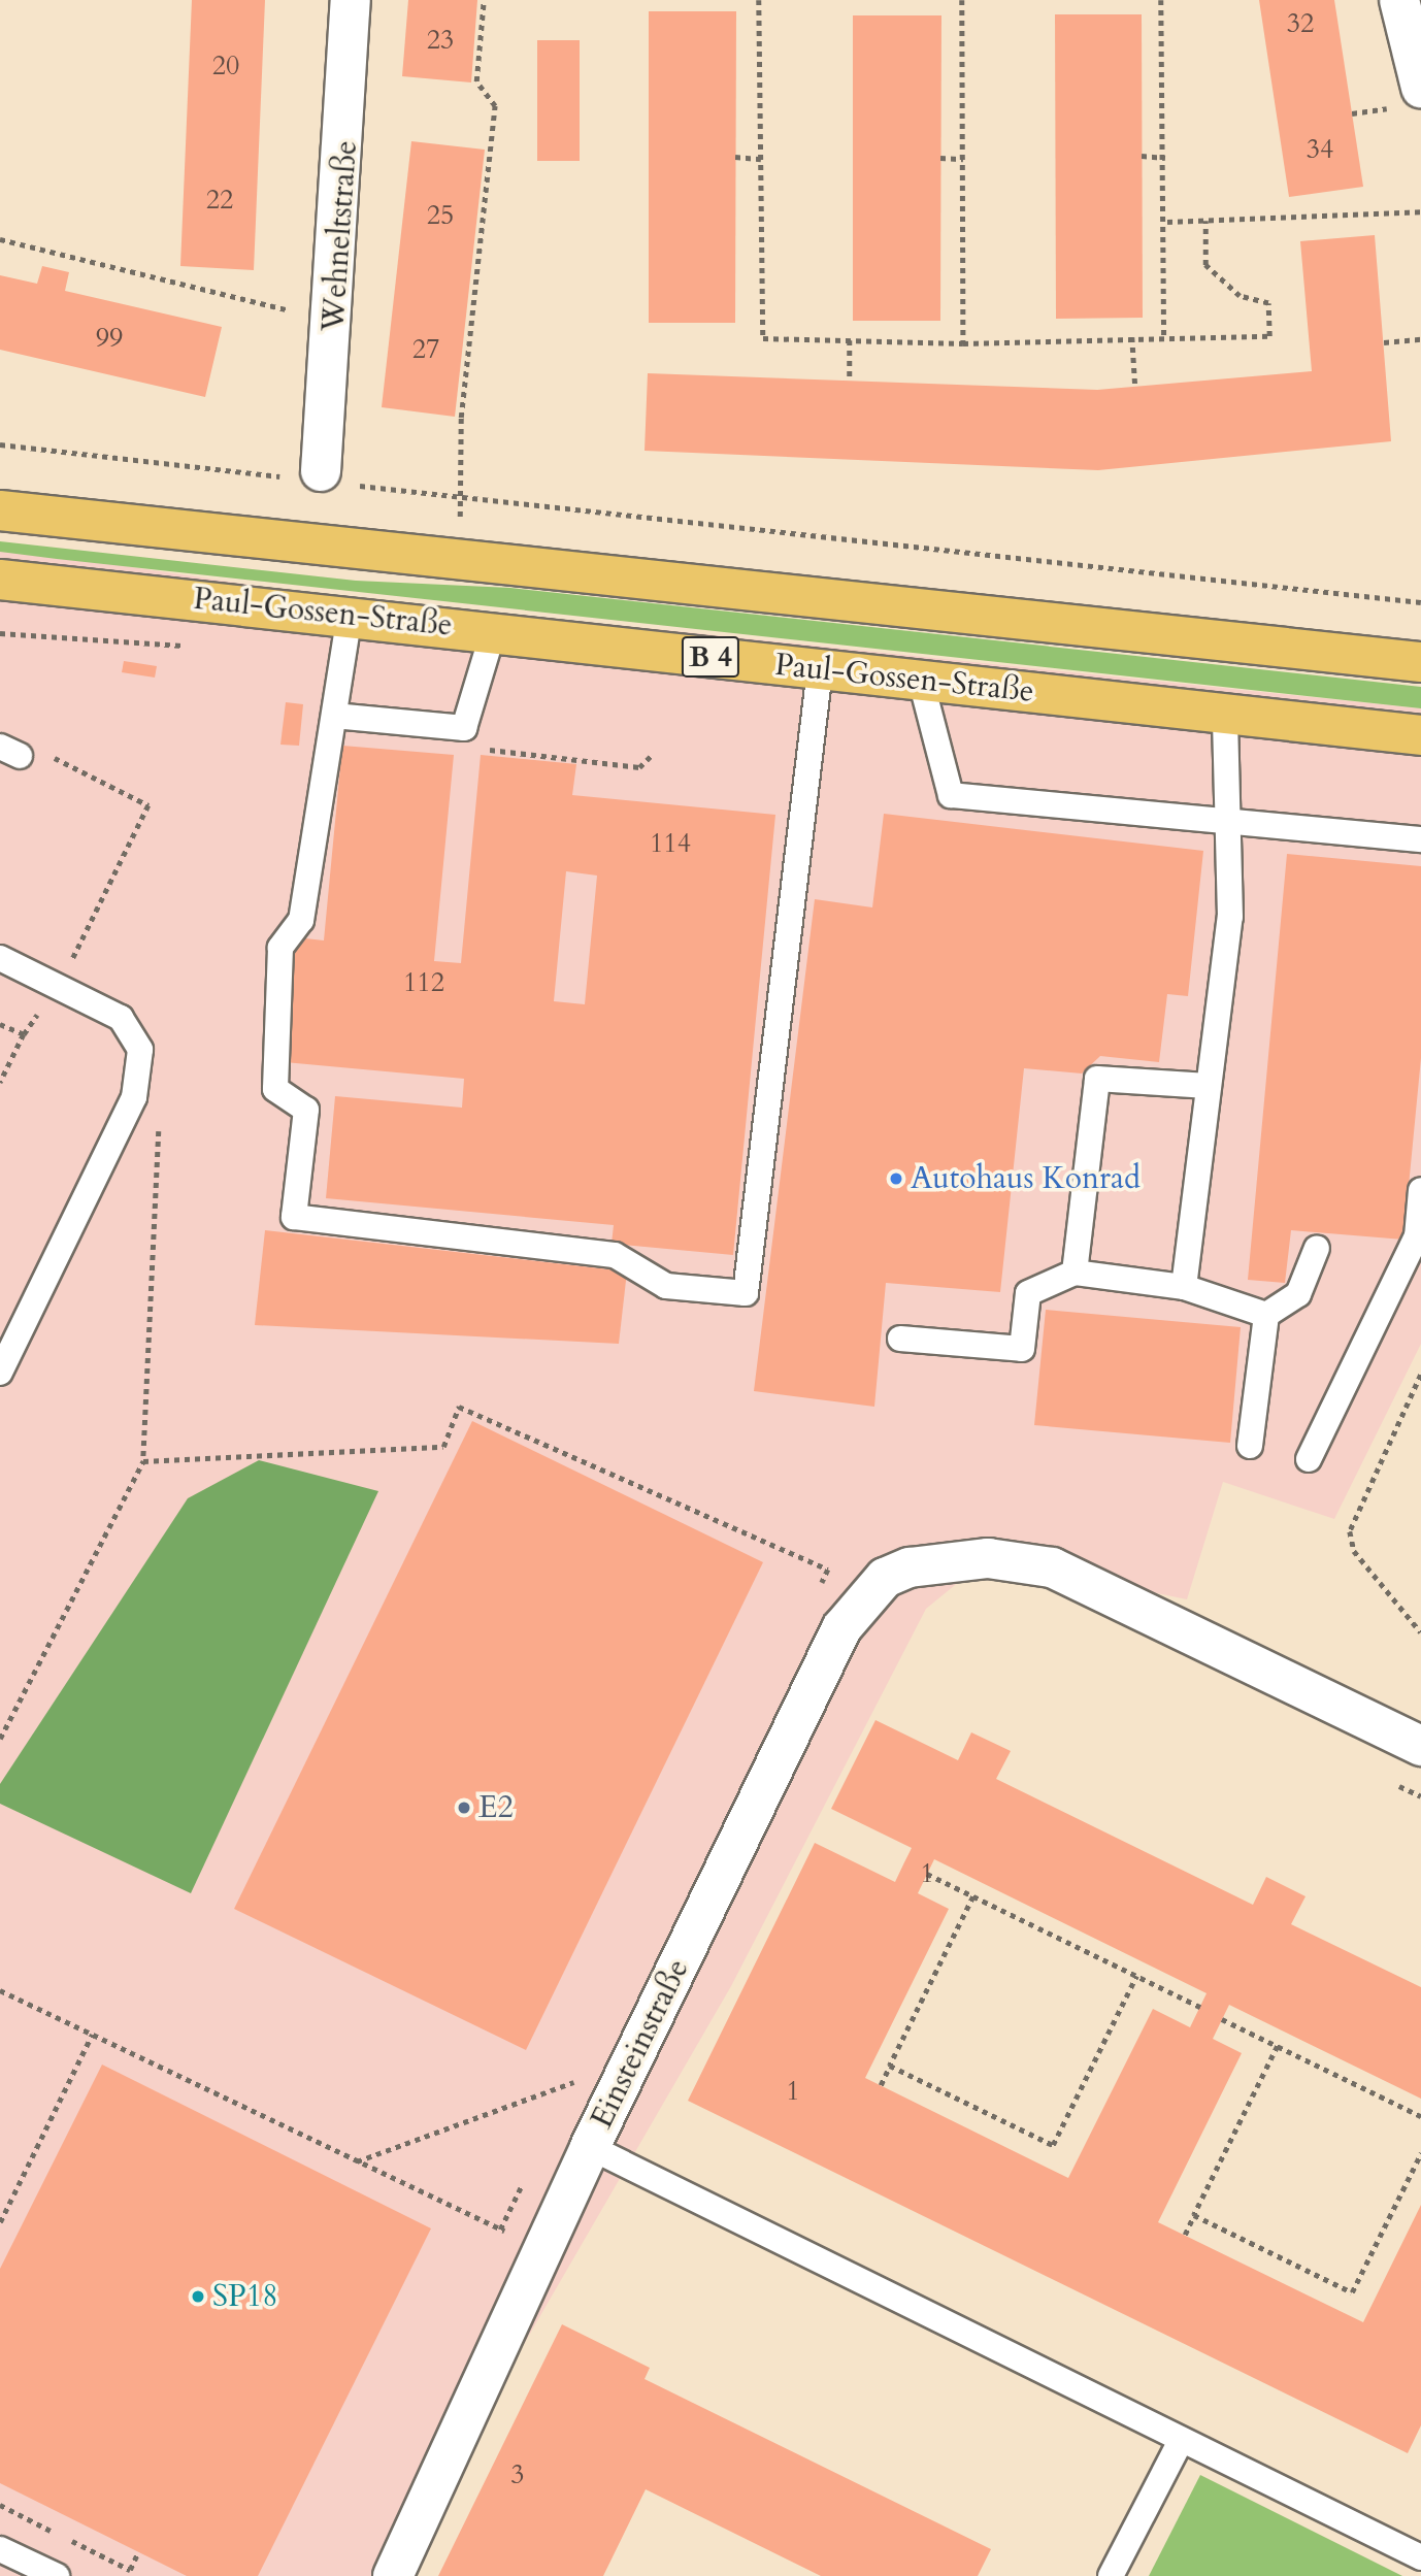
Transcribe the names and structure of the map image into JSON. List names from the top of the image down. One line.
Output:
{"streets":{"main road":["Paul-Gossen-Straße","B 4"],"street":["Wehneltstraße","Einsteinstraße"]},"places":["Autohaus Konrad","E2","SP18"],"house_numbers":["32","23","20","34","22","25","99","27","114","112","1","1","3"]}
